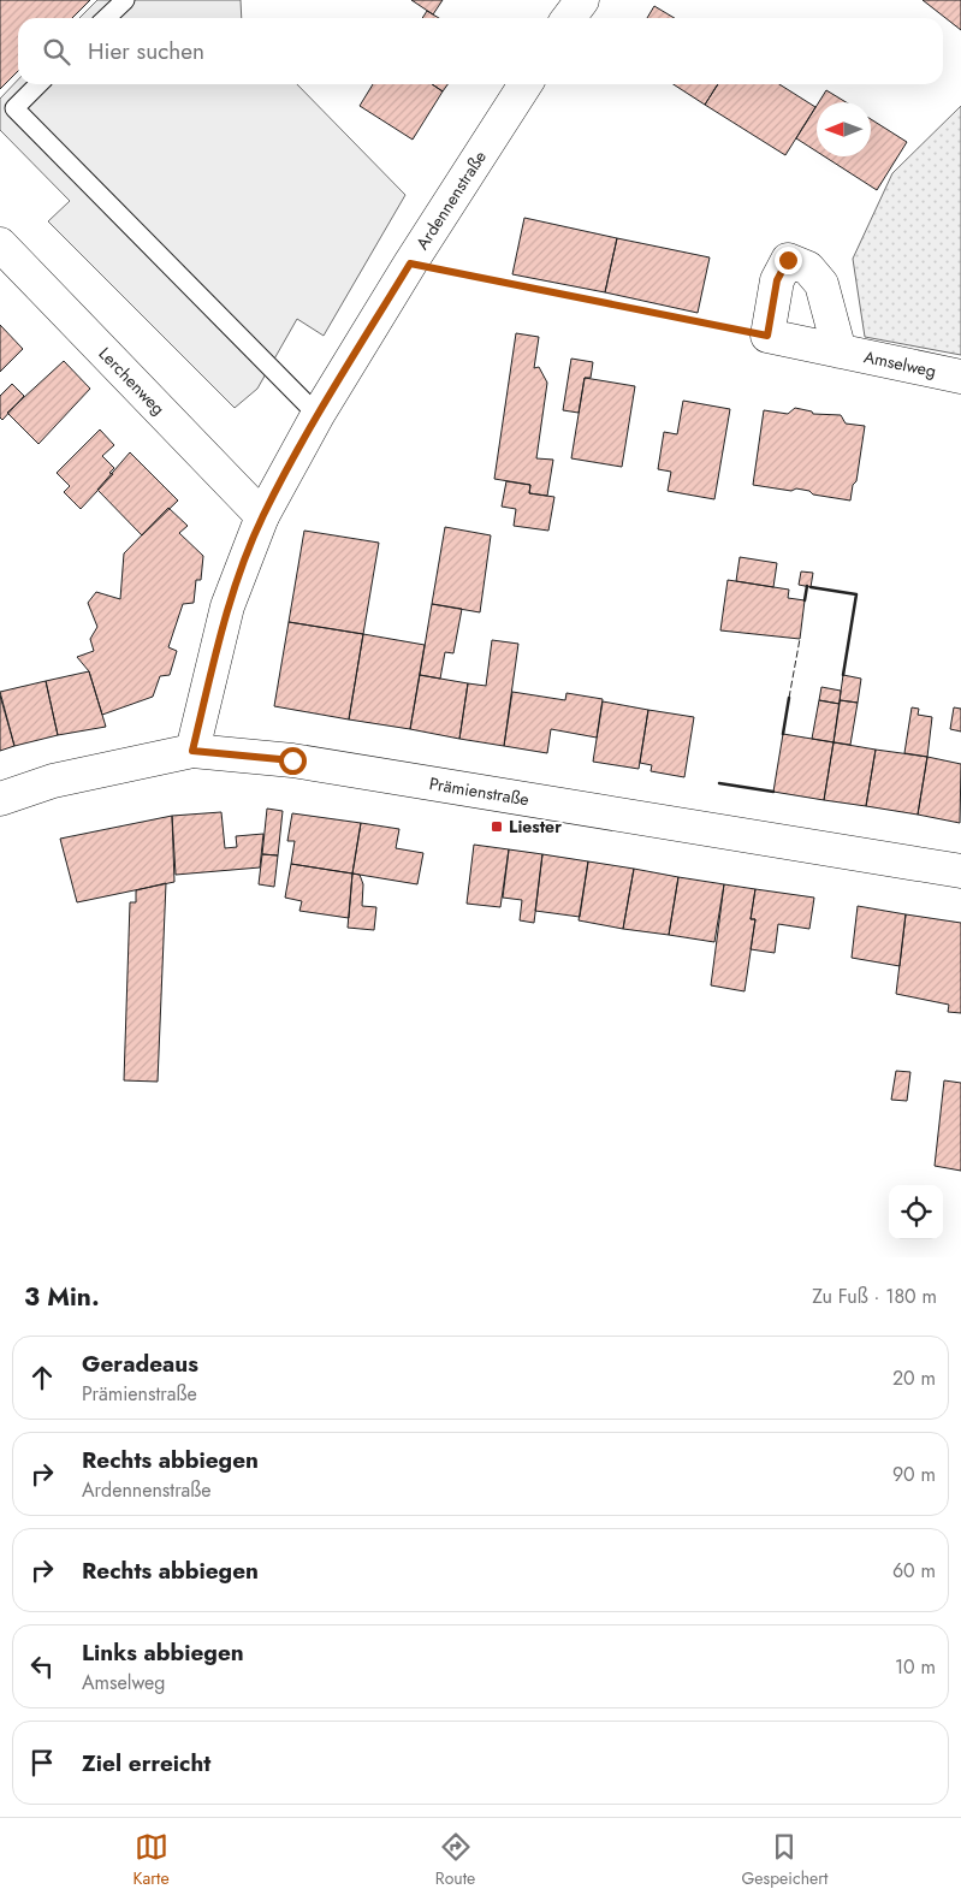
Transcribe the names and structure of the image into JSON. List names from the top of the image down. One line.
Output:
{"streets":{"street":["Ardennenstraße","Amselweg","Lerchenweg","Prämienstraße"]},"crossings":[["Ardennenstraße","Lerchenweg"],["Ardennenstraße","Prämienstraße"]],"places":{"transit":["Liester"]},"north":"left","page":{"search":"Hier suchen","heading":["3 Min.","Zu Fuß · 180 m"],"list":[["Geradeaus","Prämienstraße","20 m"],["Rechts abbiegen","Ardennenstraße","90 m"],["Rechts abbiegen","60 m"],["Links abbiegen","Amselweg","10 m"],"Ziel erreicht"],"nav":["Karte","Route","Gespeichert"]}}
